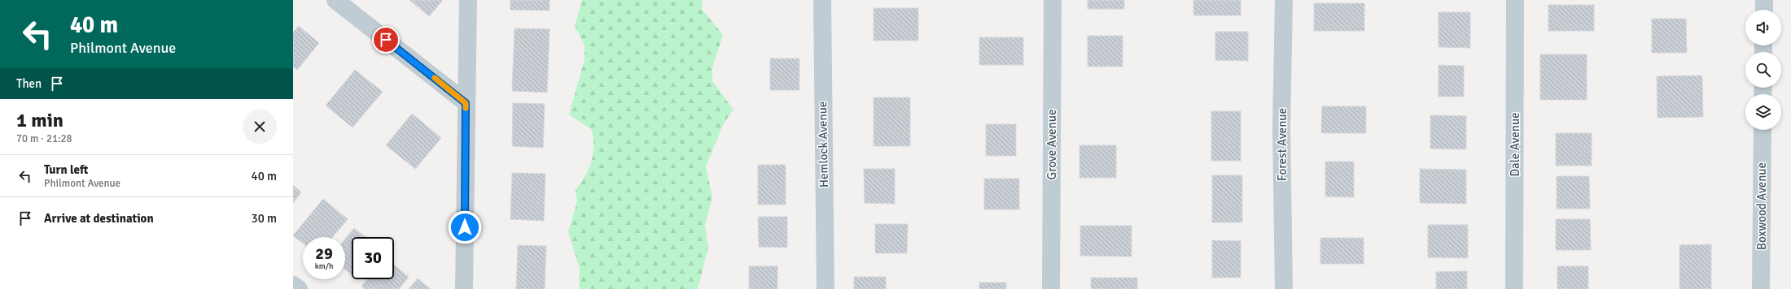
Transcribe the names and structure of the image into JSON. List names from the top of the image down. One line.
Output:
{"streets":{"street":["Hemlock Avenue","Grove Avenue","Forest Avenue","Dale Avenue","Boxwood Avenue"]},"page":{"turn":["40 m","Philmont Avenue"],"then":"Then","heading":["1 min","70 m · 21:28"],"list":[{"name":"Turn left","note":"Philmont Avenue","value":"40 m"},{"name":"Arrive at destination","value":"30 m"}],"speed":"29 km/h","limit":"30"}}
